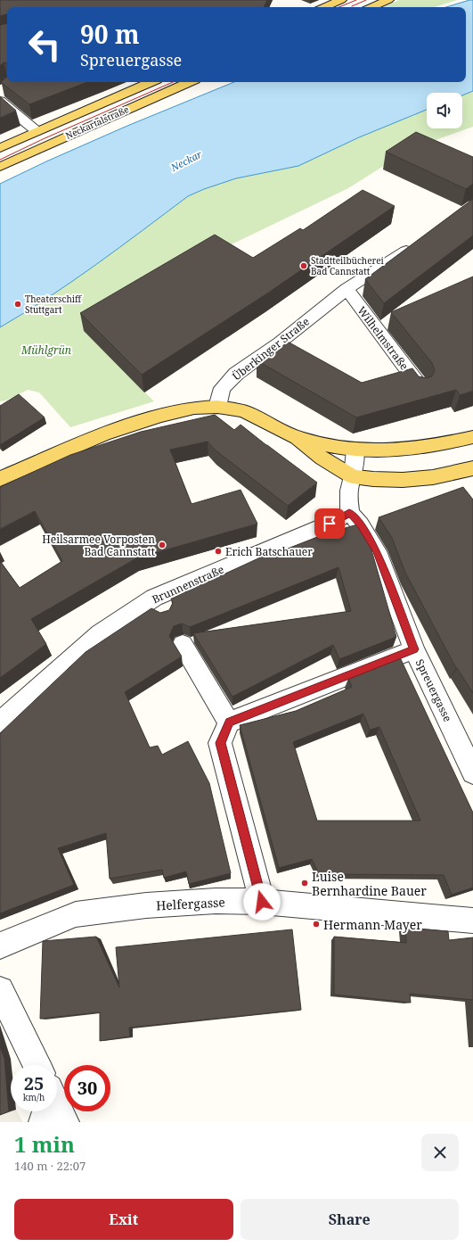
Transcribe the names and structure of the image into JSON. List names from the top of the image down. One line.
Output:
{"streets":{"main road":["Neckartalstraße"],"street":["Wilhelmstraße","Überkinger Straße","Brunnenstraße","Spreuergasse","Helfergasse"]},"crossings":[["Wilhelmstraße","Überkinger Straße"],["Brunnenstraße","Spreuergasse"]],"water":["Neckar"],"parks":["Mühlgrün"],"places":["Stadtteilbücherei Bad Cannstatt","Theaterschiff Stuttgart","Heilsarmee Vorposten Bad Cannstatt","Erich Batschauer","Luise Bernhardine Bauer","Hermann Mayer"],"page":{"turn":["90 m","Spreuergasse"],"speed":"25 km/h","limit":"30","heading":["1 min","140 m · 22:07"],"buttons":["Exit","Share"]}}
